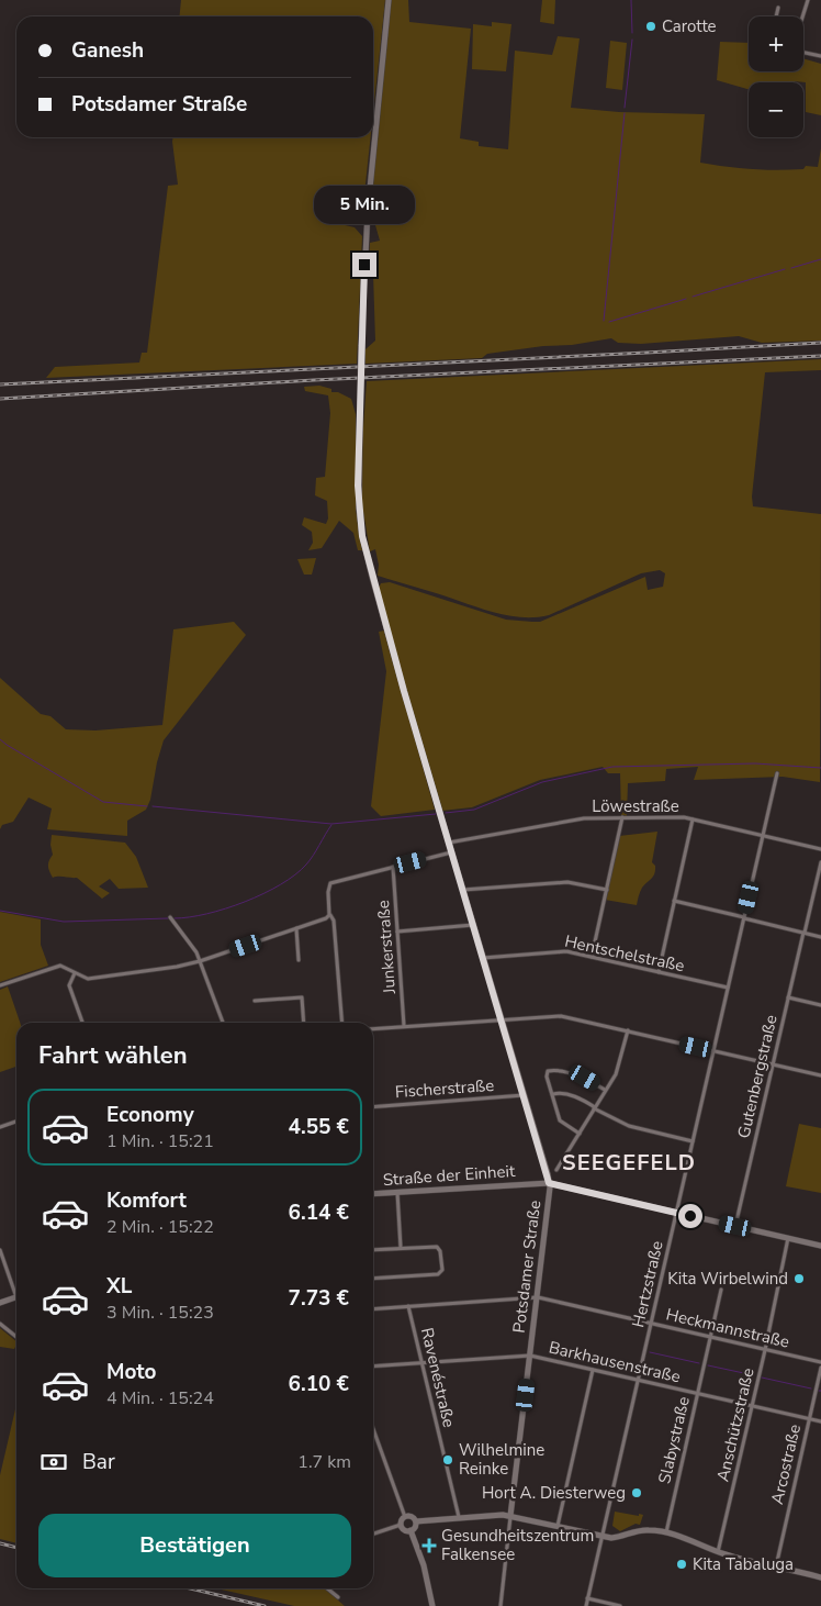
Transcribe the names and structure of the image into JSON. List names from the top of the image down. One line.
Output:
{"streets":{"street":["Löwestraße","Junkerstraße","Hentschelstraße","Gutenbergstraße","Fischerstraße","Straße der Einheit","Potsdamer Straße","Hertzstraße","Heckmannstraße","Barkhausenstraße","Ravenéstraße","Anschützstraße","Slabystraße","Arcostraße"]},"crossings":[["Löwestraße","Potsdamer Straße"],["Löwestraße","Hertzstraße"],["Hentschelstraße","Potsdamer Straße"],["Hentschelstraße","Hertzstraße"],["Gutenbergstraße","Straße der Einheit"],["Fischerstraße","Potsdamer Straße"],["Straße der Einheit","Potsdamer Straße"],["Straße der Einheit","Hertzstraße"],["Straße der Einheit","Anschützstraße"],["Potsdamer Straße","Heckmannstraße"],["Potsdamer Straße","Barkhausenstraße"],["Hertzstraße","Heckmannstraße"],["Hertzstraße","Barkhausenstraße"],["Heckmannstraße","Ravenéstraße"],["Heckmannstraße","Anschützstraße"],["Heckmannstraße","Slabystraße"],["Barkhausenstraße","Ravenéstraße"],["Barkhausenstraße","Anschützstraße"],["Barkhausenstraße","Slabystraße"],["Barkhausenstraße","Arcostraße"]],"districts":["SEEGEFELD"],"places":{"other":["Carotte","Kita Wirbelwind","Wilhelmine Reinke","Hort A. Diesterweg","Kita Tabaluga"],"health":["Gesundheitszentrum Falkensee"]},"page":{"map_buttons":["+","−"],"banner":["Ganesh","Potsdamer Straße"],"bubble":"5 Min.","heading":"Fahrt wählen","list":[{"name":"Economy","note":"1 Min. · 15:21","value":"4.55 €"},{"name":"Komfort","note":"2 Min. · 15:22","value":"6.14 €"},{"name":"XL","note":"3 Min. · 15:23","value":"7.73 €"},{"name":"Moto","note":"4 Min. · 15:24","value":"6.10 €"}],"pay":["Bar","1.7 km"],"buttons":"Bestätigen"}}
